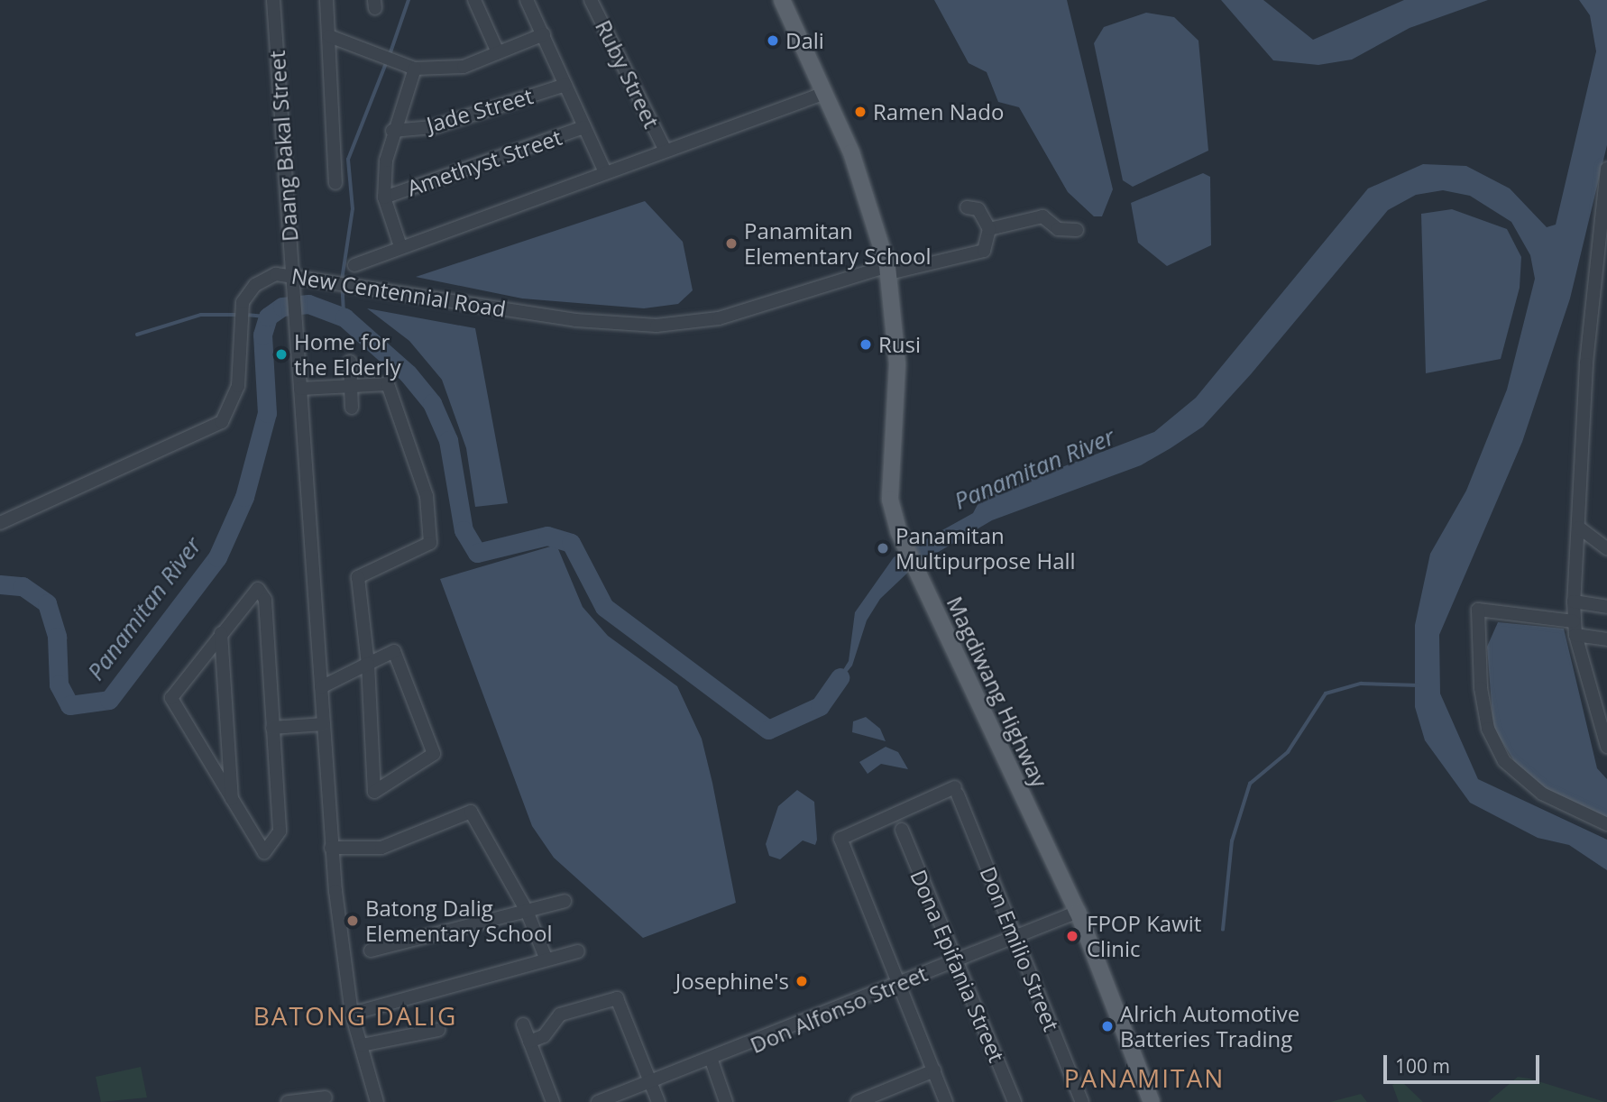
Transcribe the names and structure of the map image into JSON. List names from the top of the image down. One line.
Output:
{"streets":{"main road":["Magdiwang Highway"],"street":["Ruby Street","Jade Street","Daang Bakal Street","Amethyst Street","New Centennial Road","Don Emilio Street","Dona Epifania Street","Don Alfonso Street"]},"crossings":[["Daang Bakal Street","New Centennial Road"],["New Centennial Road","Magdiwang Highway"],["Magdiwang Highway","Don Alfonso Street"],["Don Emilio Street","Don Alfonso Street"],["Dona Epifania Street","Don Alfonso Street"]],"districts":["BATONG DALIG","PANAMITAN"],"water":["Panamitan River"],"places":["Dali","Ramen Nado","Panamitan Elementary School","Rusi","Home for the Elderly","Panamitan Multipurpose Hall","Batong Dalig Elementary School","FPOP Kawit Clinic","Josephine's","Alrich Automotive Batteries Trading"],"scale_bar":"100 m"}
